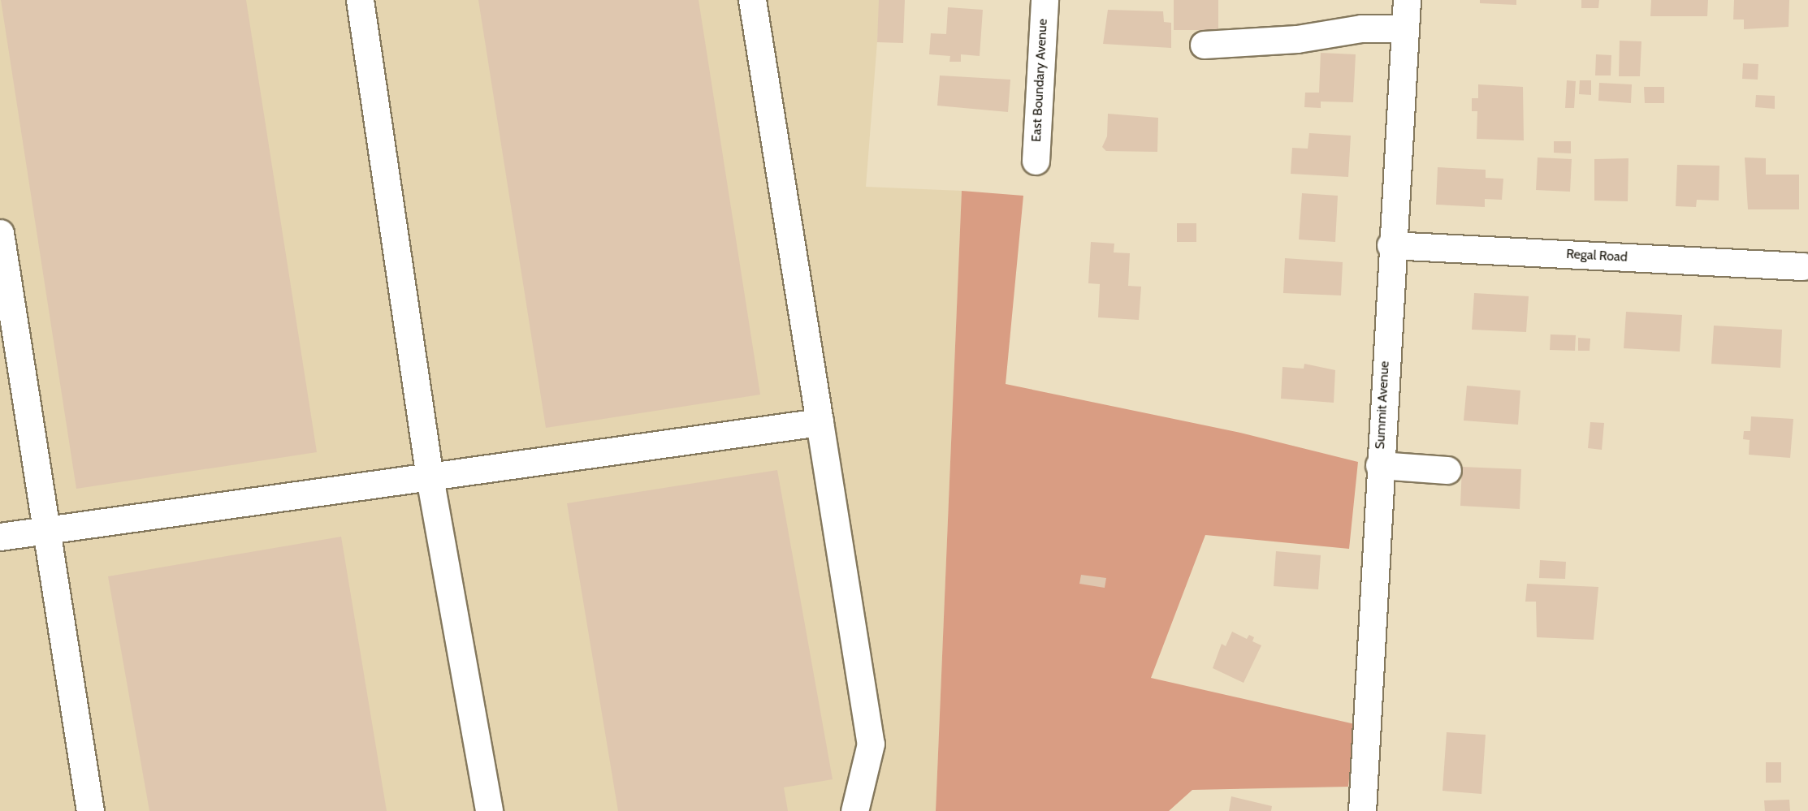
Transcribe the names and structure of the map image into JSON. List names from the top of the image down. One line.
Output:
{"streets":{"street":["East Boundary Avenue","Regal Road","Summit Avenue"]},"crossings":[["Regal Road","Summit Avenue"]]}
